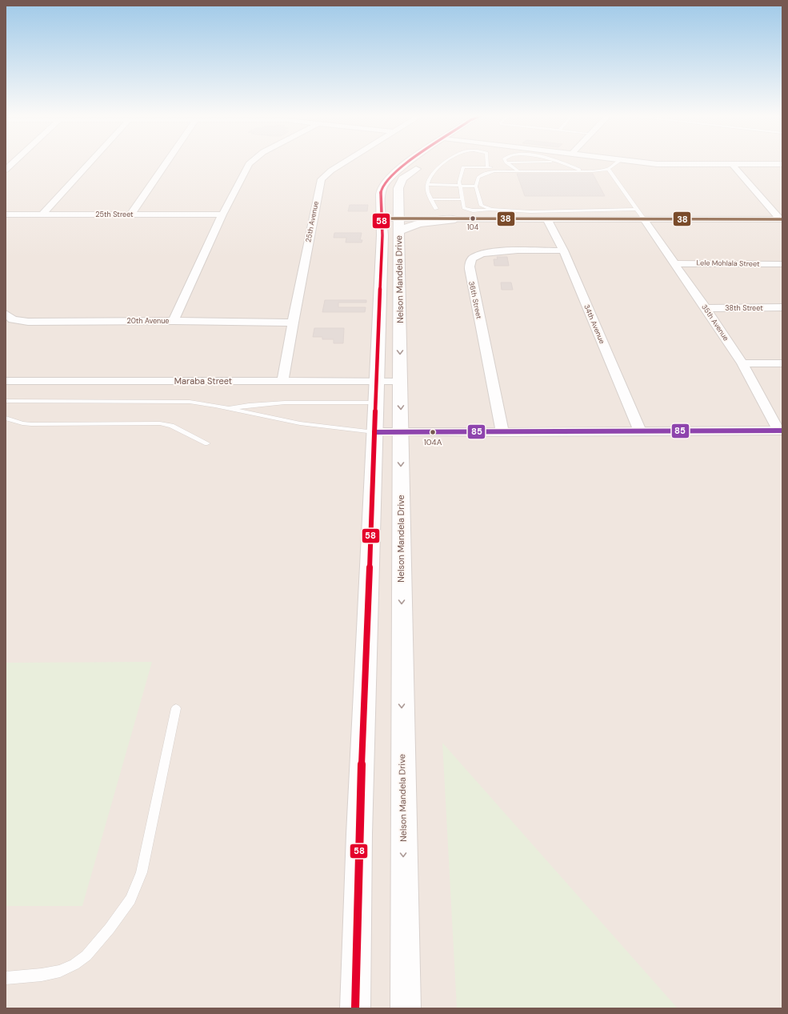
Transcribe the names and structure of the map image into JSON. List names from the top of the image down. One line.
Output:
{"streets":{"main road":["Nelson Mandela Drive"],"street":["25th Street","25th Avenue","Lele Mohlala Street","36th Street","38th Street","20th Avenue","35th Avenue","34th Avenue","Maraba Street"]},"crossings":[["25th Avenue","20th Avenue"],["25th Avenue","Maraba Street"],["Lele Mohlala Street","35th Avenue"],["Nelson Mandela Drive","Maraba Street"],["36th Street","34th Avenue"],["38th Street","35th Avenue"]],"places":["104","104A"],"lines":["transit line 58","transit line 38","transit line 85"]}
